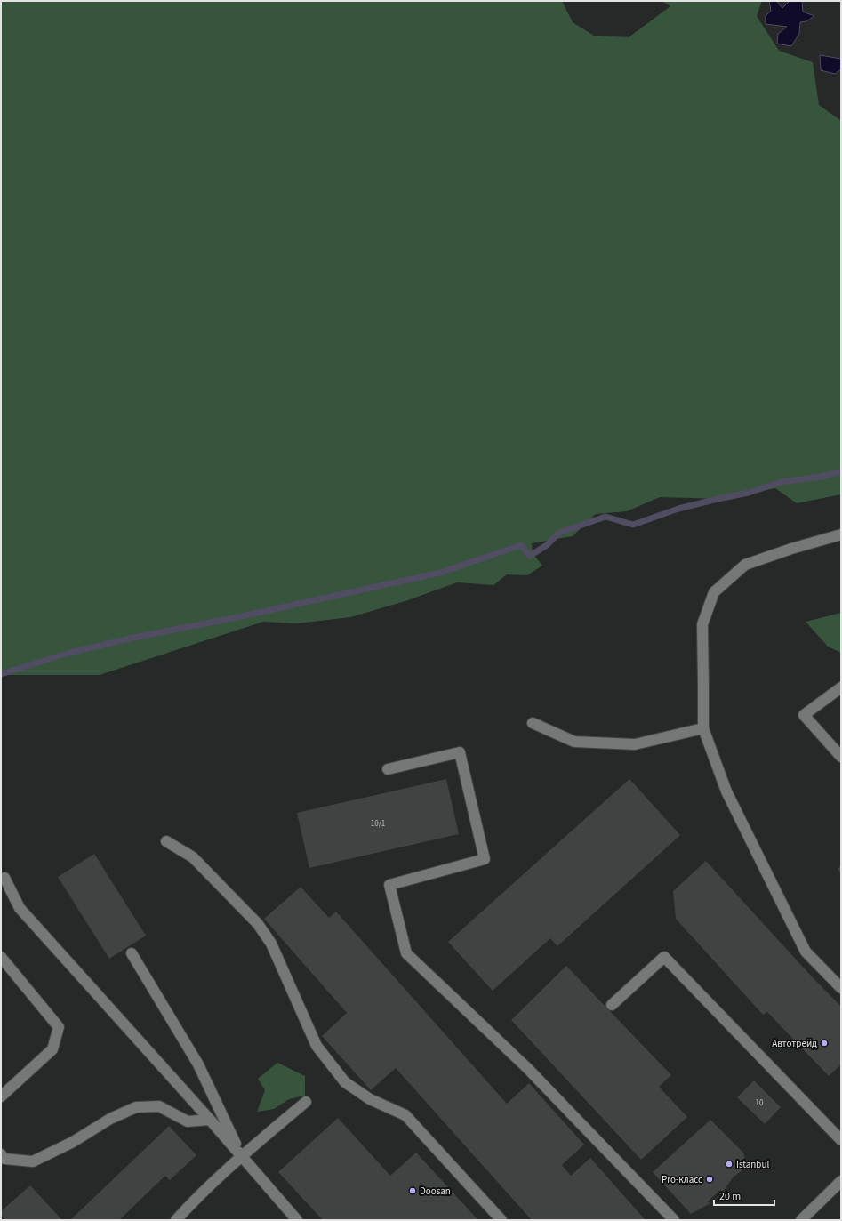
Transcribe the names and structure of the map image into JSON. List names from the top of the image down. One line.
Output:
{"places":["Автотрейд","Istanbul","Pro-класс","Doosan"],"house_numbers":["10/1","10"],"scale_bar":"20 m"}
